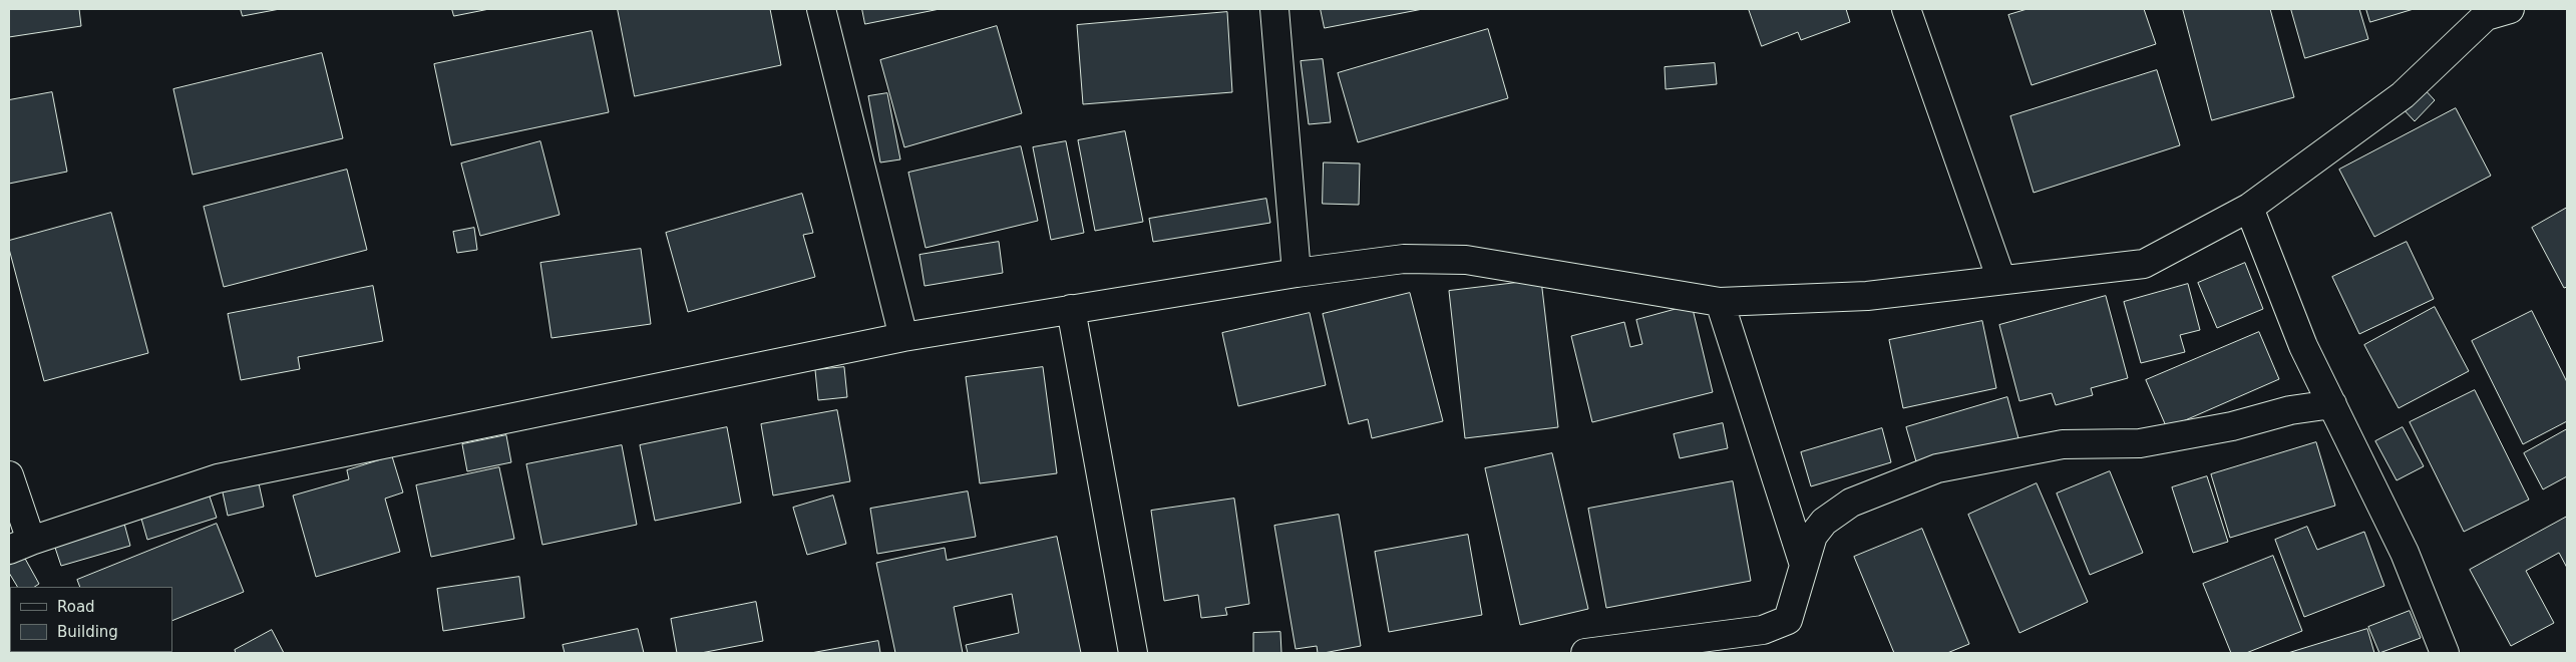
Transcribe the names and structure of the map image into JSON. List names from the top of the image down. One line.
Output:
{"legend":["Road","Building"]}
